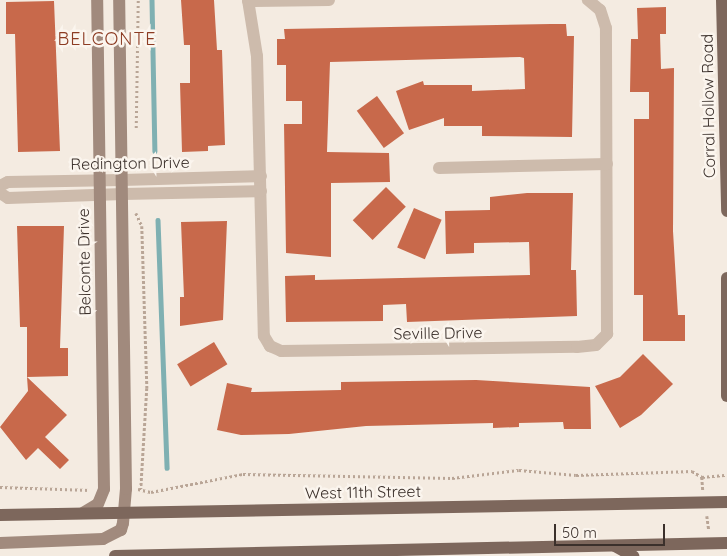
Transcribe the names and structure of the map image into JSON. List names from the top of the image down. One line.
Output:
{"streets":{"main road":["Corral Hollow Road","Belconte Drive","West 11th Street"],"street":["Redington Drive","Seville Drive"]},"crossings":[["Redington Drive","Belconte Drive"],["Redington Drive","Seville Drive"],["Belconte Drive","West 11th Street"]],"districts":["BELCONTE"],"scale_bar":"50 m"}
